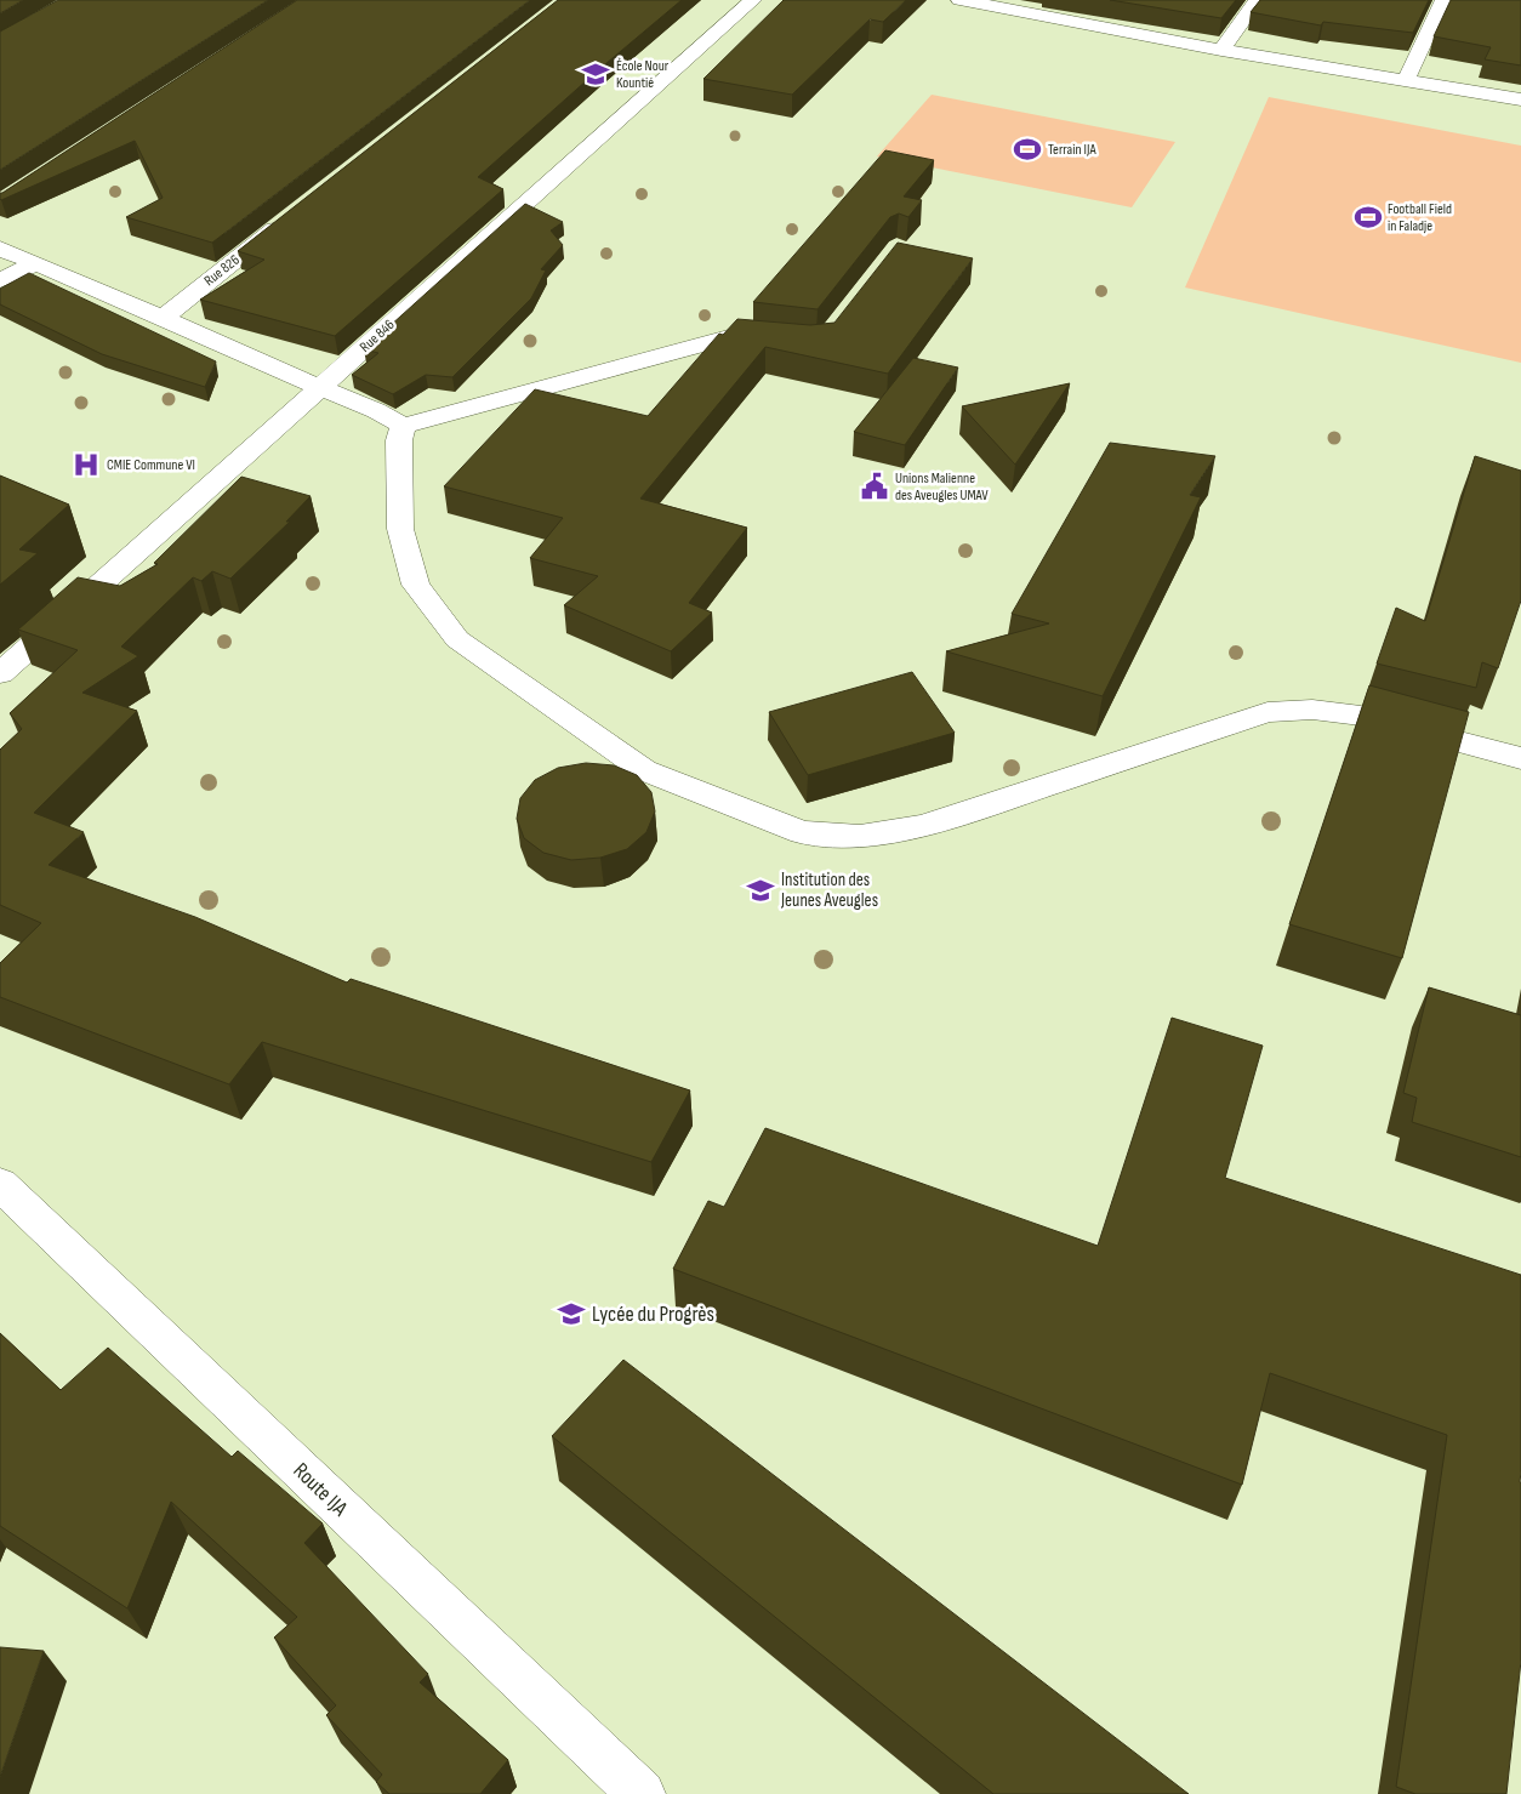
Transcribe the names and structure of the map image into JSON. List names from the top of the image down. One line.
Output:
{"streets":{"street":["Rue 826","Rue 846","Route IJA"]},"places":{"school or university":["École Nour Kountié","Institution des Jeunes Aveugles","Lycée du Progrès"],"sports":["Terrain IJA","Football Field in Faladje"],"hospital":["CMIE Commune VI"],"public building":["Unions Malienne des Aveugles UMAV"]}}
